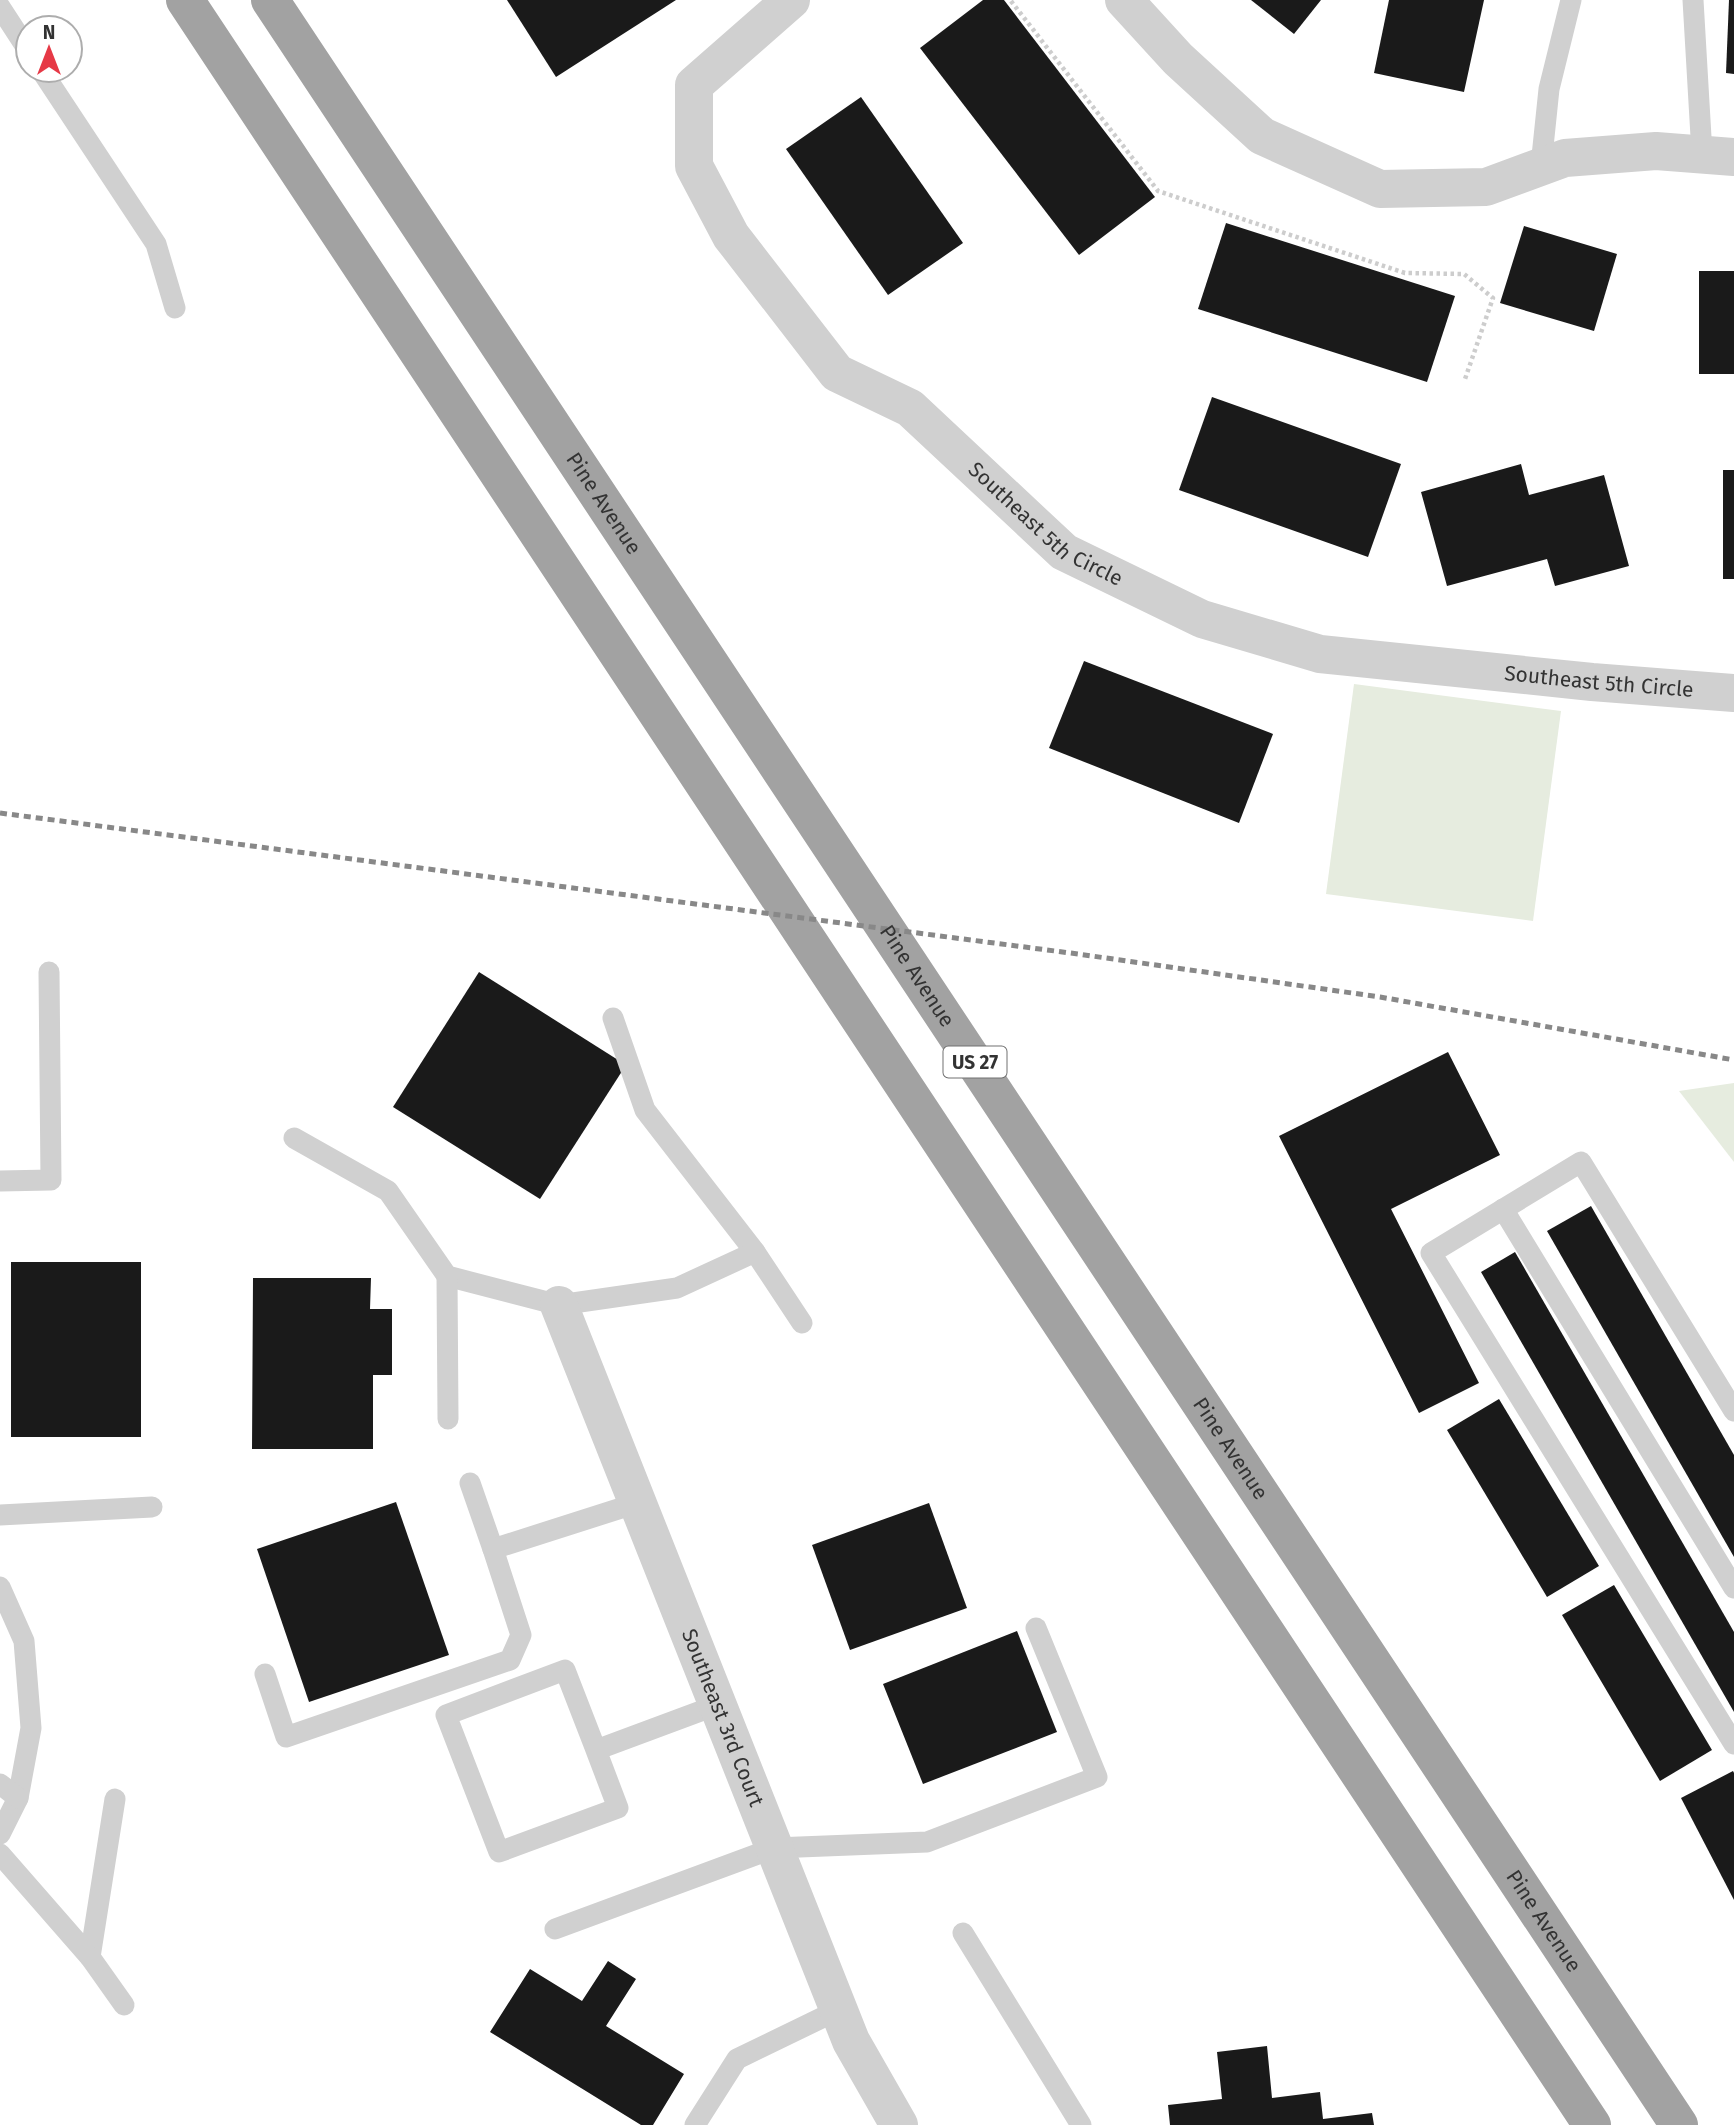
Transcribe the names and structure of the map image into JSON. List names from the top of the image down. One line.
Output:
{"streets":{"highway":["Pine Avenue","US 27"],"street":["Southeast 5th Circle","Southeast 3rd Court"]},"north":"top"}
